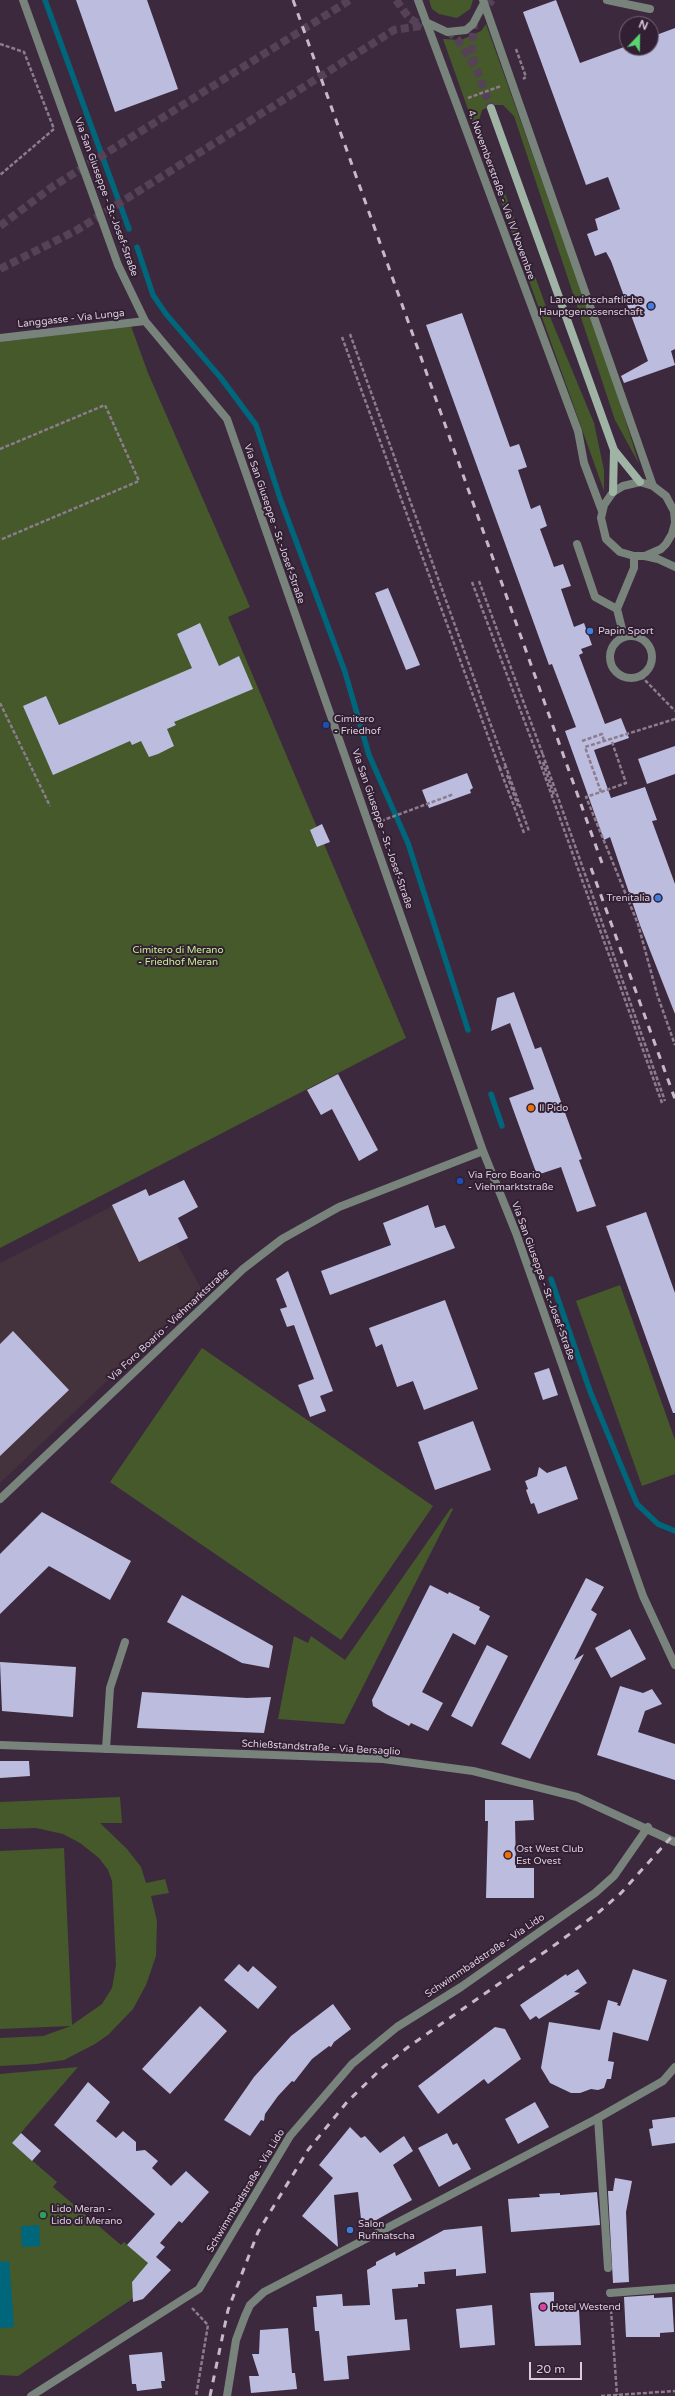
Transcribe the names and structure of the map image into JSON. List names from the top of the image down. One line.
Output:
{"streets":{"street":["4. Novemberstraße - Via IV Novembre","Via San Giuseppe - St.-Josef-Straße","Langgasse - Via Lunga","Via Foro Boario - Viehmarktstraße","Schießstandstraße - Via Bersaglio","Schwimmbadstraße - Via Lido"]},"crossings":[["Via San Giuseppe - St.-Josef-Straße","Langgasse - Via Lunga"],["Via San Giuseppe - St.-Josef-Straße","Via Foro Boario - Viehmarktstraße"],["Schießstandstraße - Via Bersaglio","Schwimmbadstraße - Via Lido"]],"parks":["Cimitero di Merano - Friedhof Meran"],"places":["Landwirtschaftliche Hauptgenossenschaft","Papin Sport","Cimitero - Friedhof","Trenitalia","Il Pido","Via Foro Boario - Viehmarktstraße","Ost West Club Est Ovest","Lido Meran - Lido di Merano","Salon Rufinatscha","Hotel Westend"],"scale_bar":"20 m","north":"top"}
